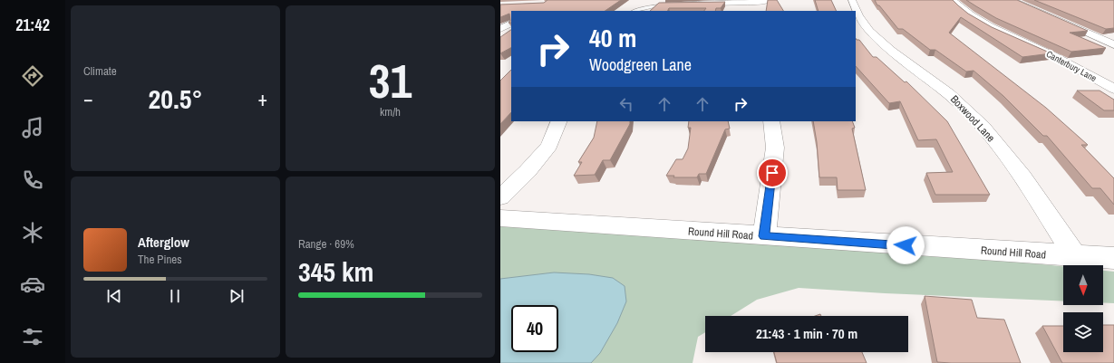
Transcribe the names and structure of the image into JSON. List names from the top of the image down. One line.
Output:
{"streets":{"street":["Canterbury Lane","Boxwood Lane","Round Hill Road"]},"crossings":[["Boxwood Lane","Round Hill Road"]],"north":"bottom","page":{"tabs":"21:42","tile":["Climate",["31","km/h"],["Range · 69%","345 km"]],"turn":["40 m","Woodgreen Lane"],"heat":["−","20.5°","+"],"song":["Afterglow","The Pines"],"limit":"40","trip":"21:43 · 1 min · 70 m"}}
